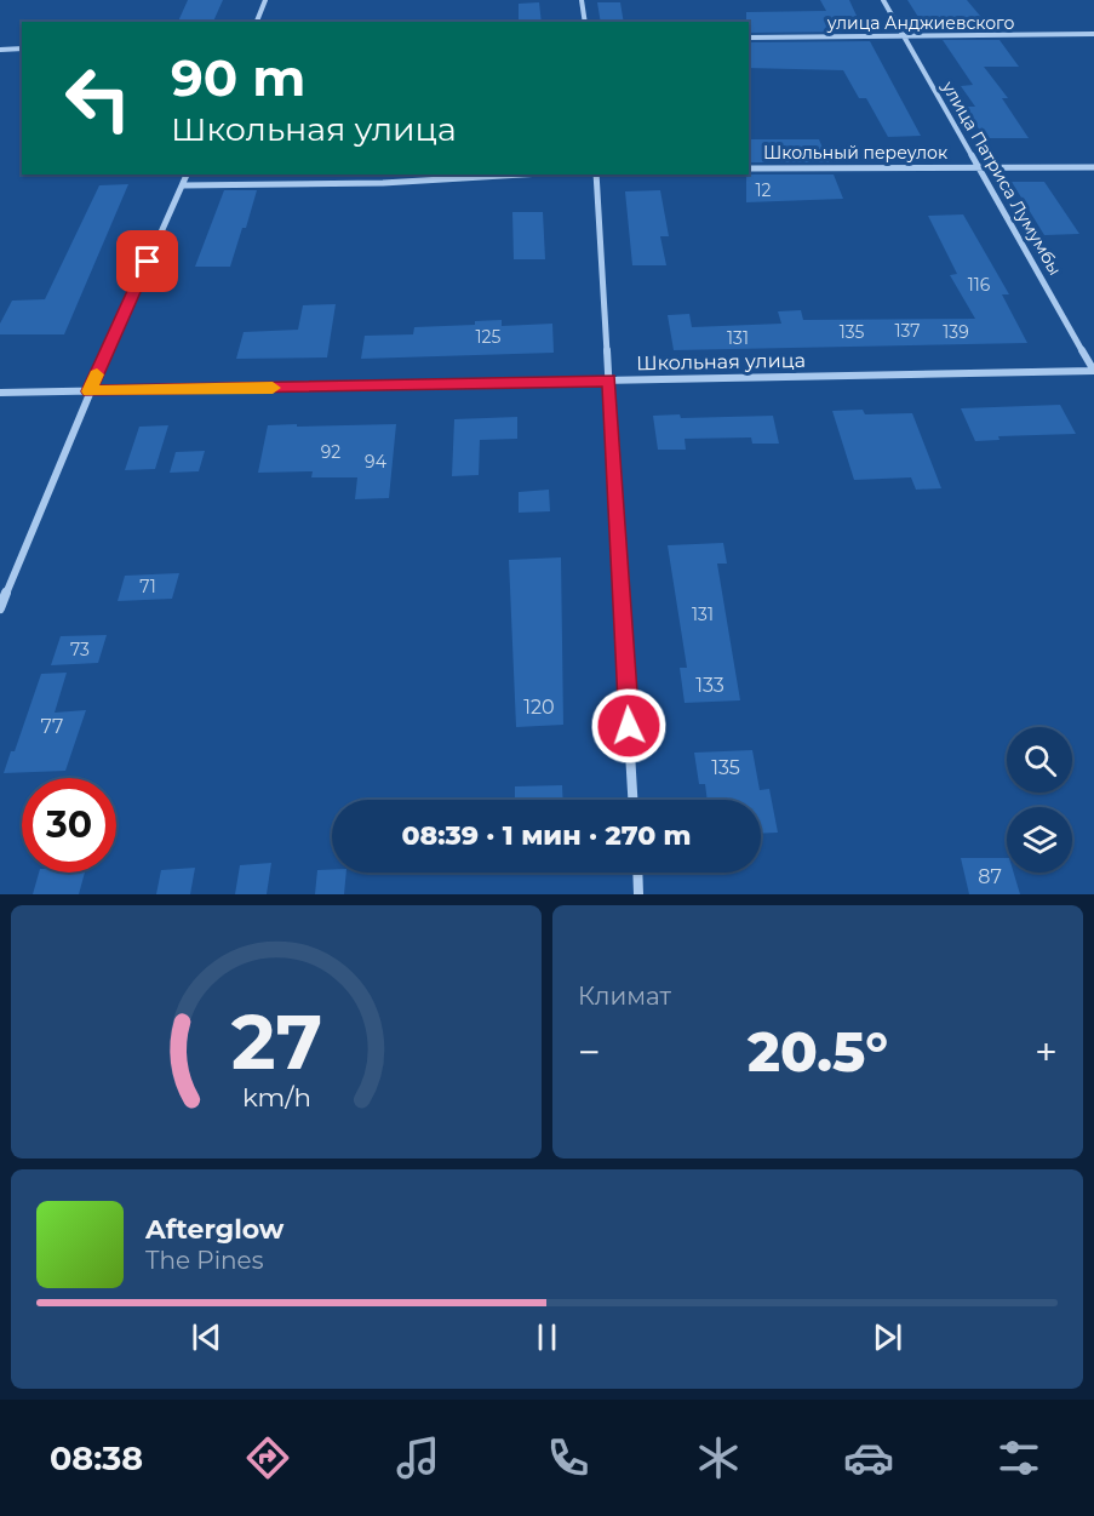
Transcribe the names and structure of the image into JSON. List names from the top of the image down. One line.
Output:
{"streets":{"street":["улица Анджиевского","Школьный переулок","улица Патриса Лумумбы","Школьная улица"]},"crossings":[["улица Анджиевского","улица Патриса Лумумбы"],["Школьный переулок","улица Патриса Лумумбы"],["улица Патриса Лумумбы","Школьная улица"]],"house_numbers":["12","116","137","135","139","125","131","92","94","71","131","73","133","120","77","135","87"],"page":{"turn":["90 m","Школьная улица"],"limit":"30","trip":"08:39 · 1 мин · 270 m","tile":"Климат","heat":["−","20.5°","+"],"song":["Afterglow","The Pines"],"tabs":"08:38","gauge":["27","km/h"]}}
